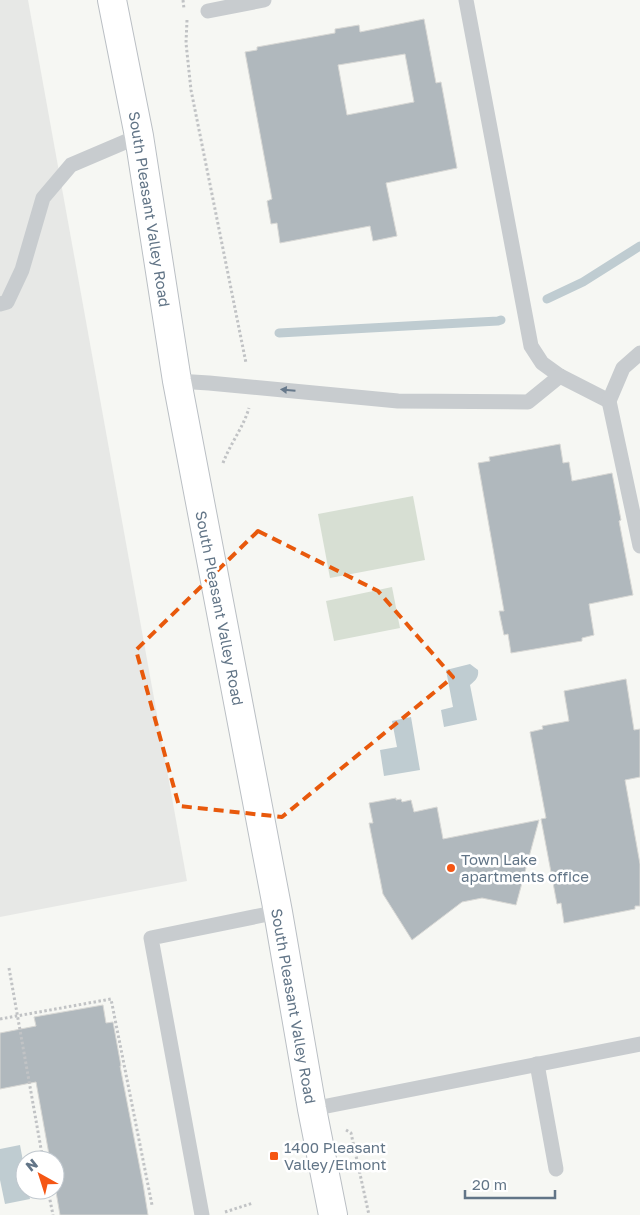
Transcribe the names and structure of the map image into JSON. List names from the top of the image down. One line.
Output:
{"streets":{"main road":["South Pleasant Valley Road"]},"places":{"other":["Town Lake apartments office"],"transit":["1400 Pleasant Valley/Elmont"]},"scale_bar":"20 m","north":"top left"}
